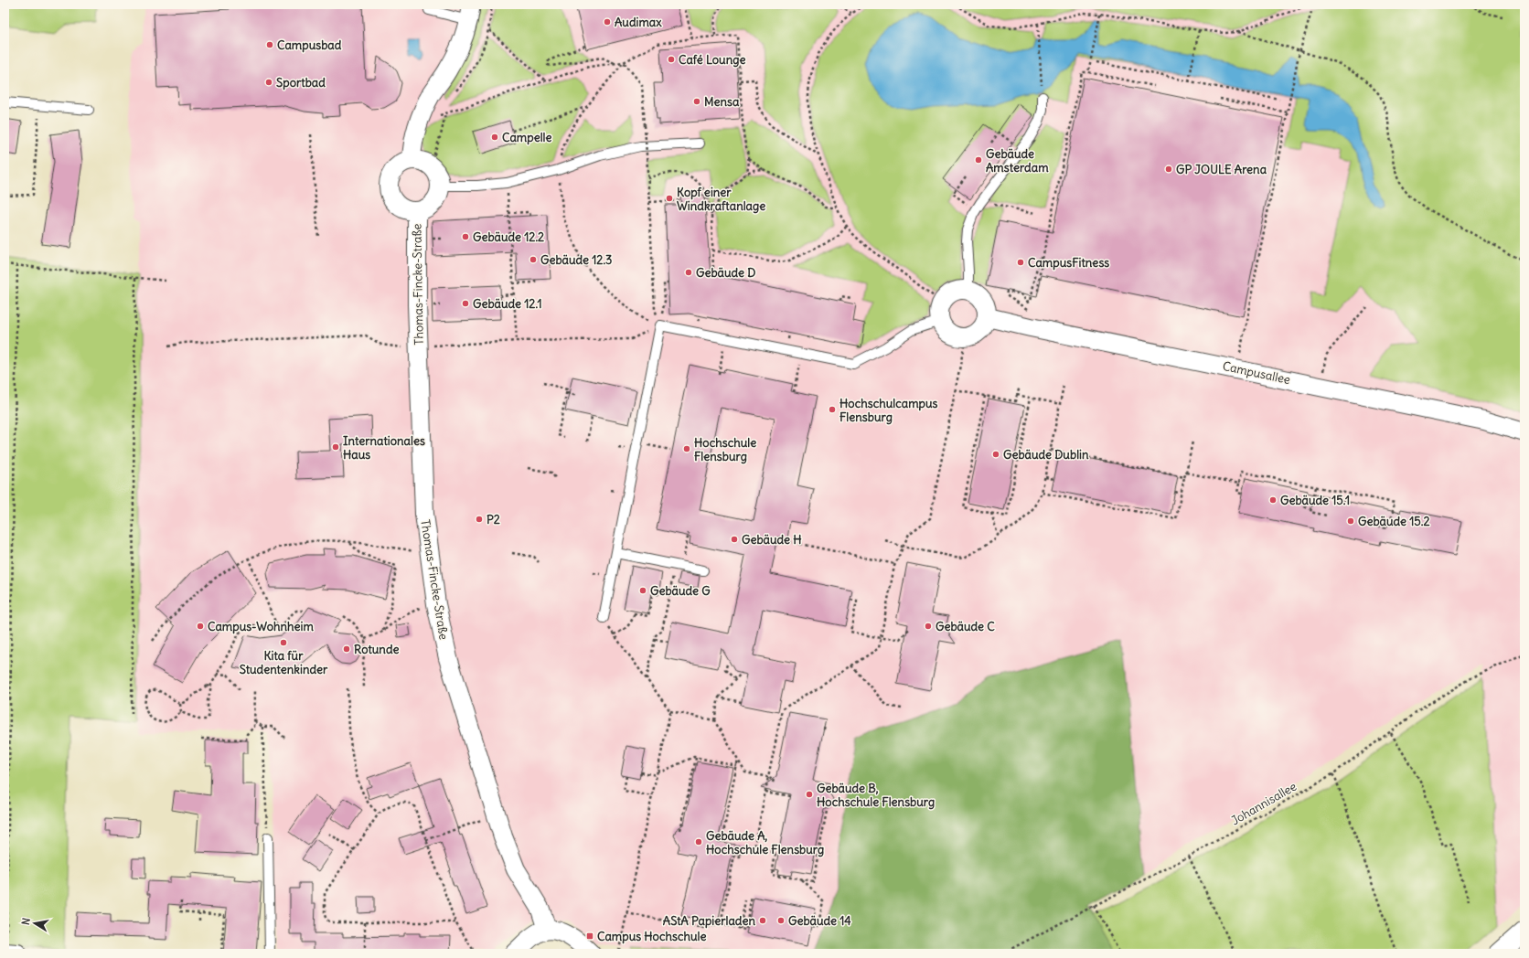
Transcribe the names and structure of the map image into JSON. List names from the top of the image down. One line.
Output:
{"streets":{"street":["Thomas-Fincke-Straße","Campusallee"],"path":["Johannisallee"]},"places":{"other":["Audimax","Campusbad","Café Lounge","Sportbad","Mensa","Campelle","Gebäude Amsterdam","GP JOULE Arena","Kopf einer Windkraftanlage","Gebäude 12.2","Gebäude 12.3","CampusFitness","Gebäude D","Gebäude 12.1","Hochschulcampus Flensburg","Internationales Haus","Hochschule Flensburg","Gebäude Dublin","Gebäude 15.1","P2","Gebäude 15.2","Gebäude H","Gebäude G","Campus-Wohnheim","Gebäude C","Kita für Studentenkinder","Rotunde","Gebäude B, Hochschule Flensburg","Gebäude A, Hochschule Flensburg","AStA Papierladen","Gebäude 14"],"transit":["Campus Hochschule"]},"north":"left"}
